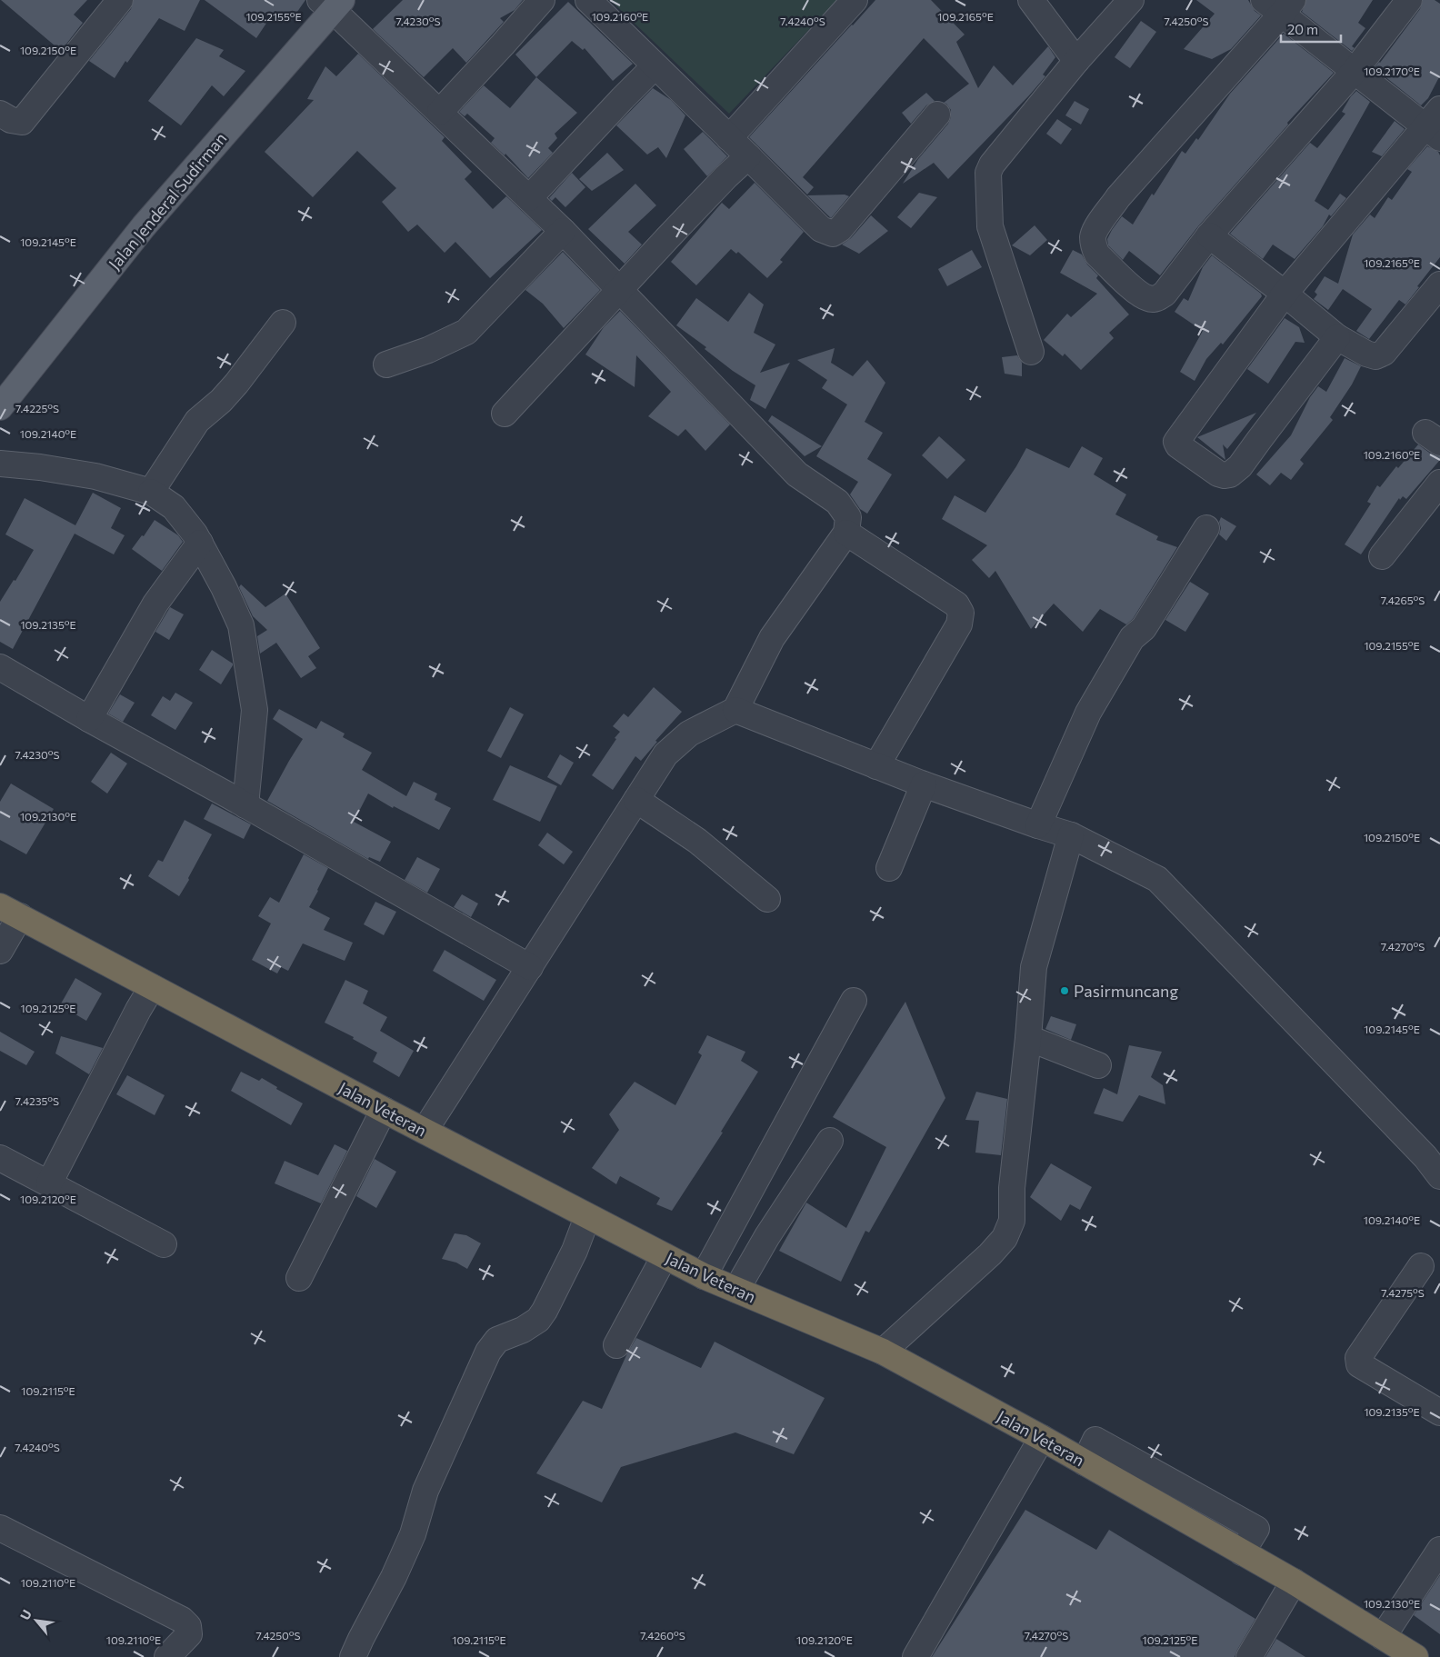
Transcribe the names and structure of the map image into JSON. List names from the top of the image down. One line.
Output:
{"streets":{"highway":["Jalan Veteran"],"main road":["Jalan Jenderal Sudirman"]},"places":["Pasirmuncang"],"scale_bar":"20 m","north":"top left","coordinates":["109.2155°E","109.2160°E","109.2165°E","7.4230°S","7.4240°S","7.4250°S","109.2150°E","109.2170°E","109.2145°E","7.4225°S","109.2140°E","7.4265°S","109.2135°E","109.2130°E","7.4270°S","109.2125°E","7.4235°S","109.2120°E","7.4275°S","109.2115°E","109.2110°E","7.4260°S"]}
